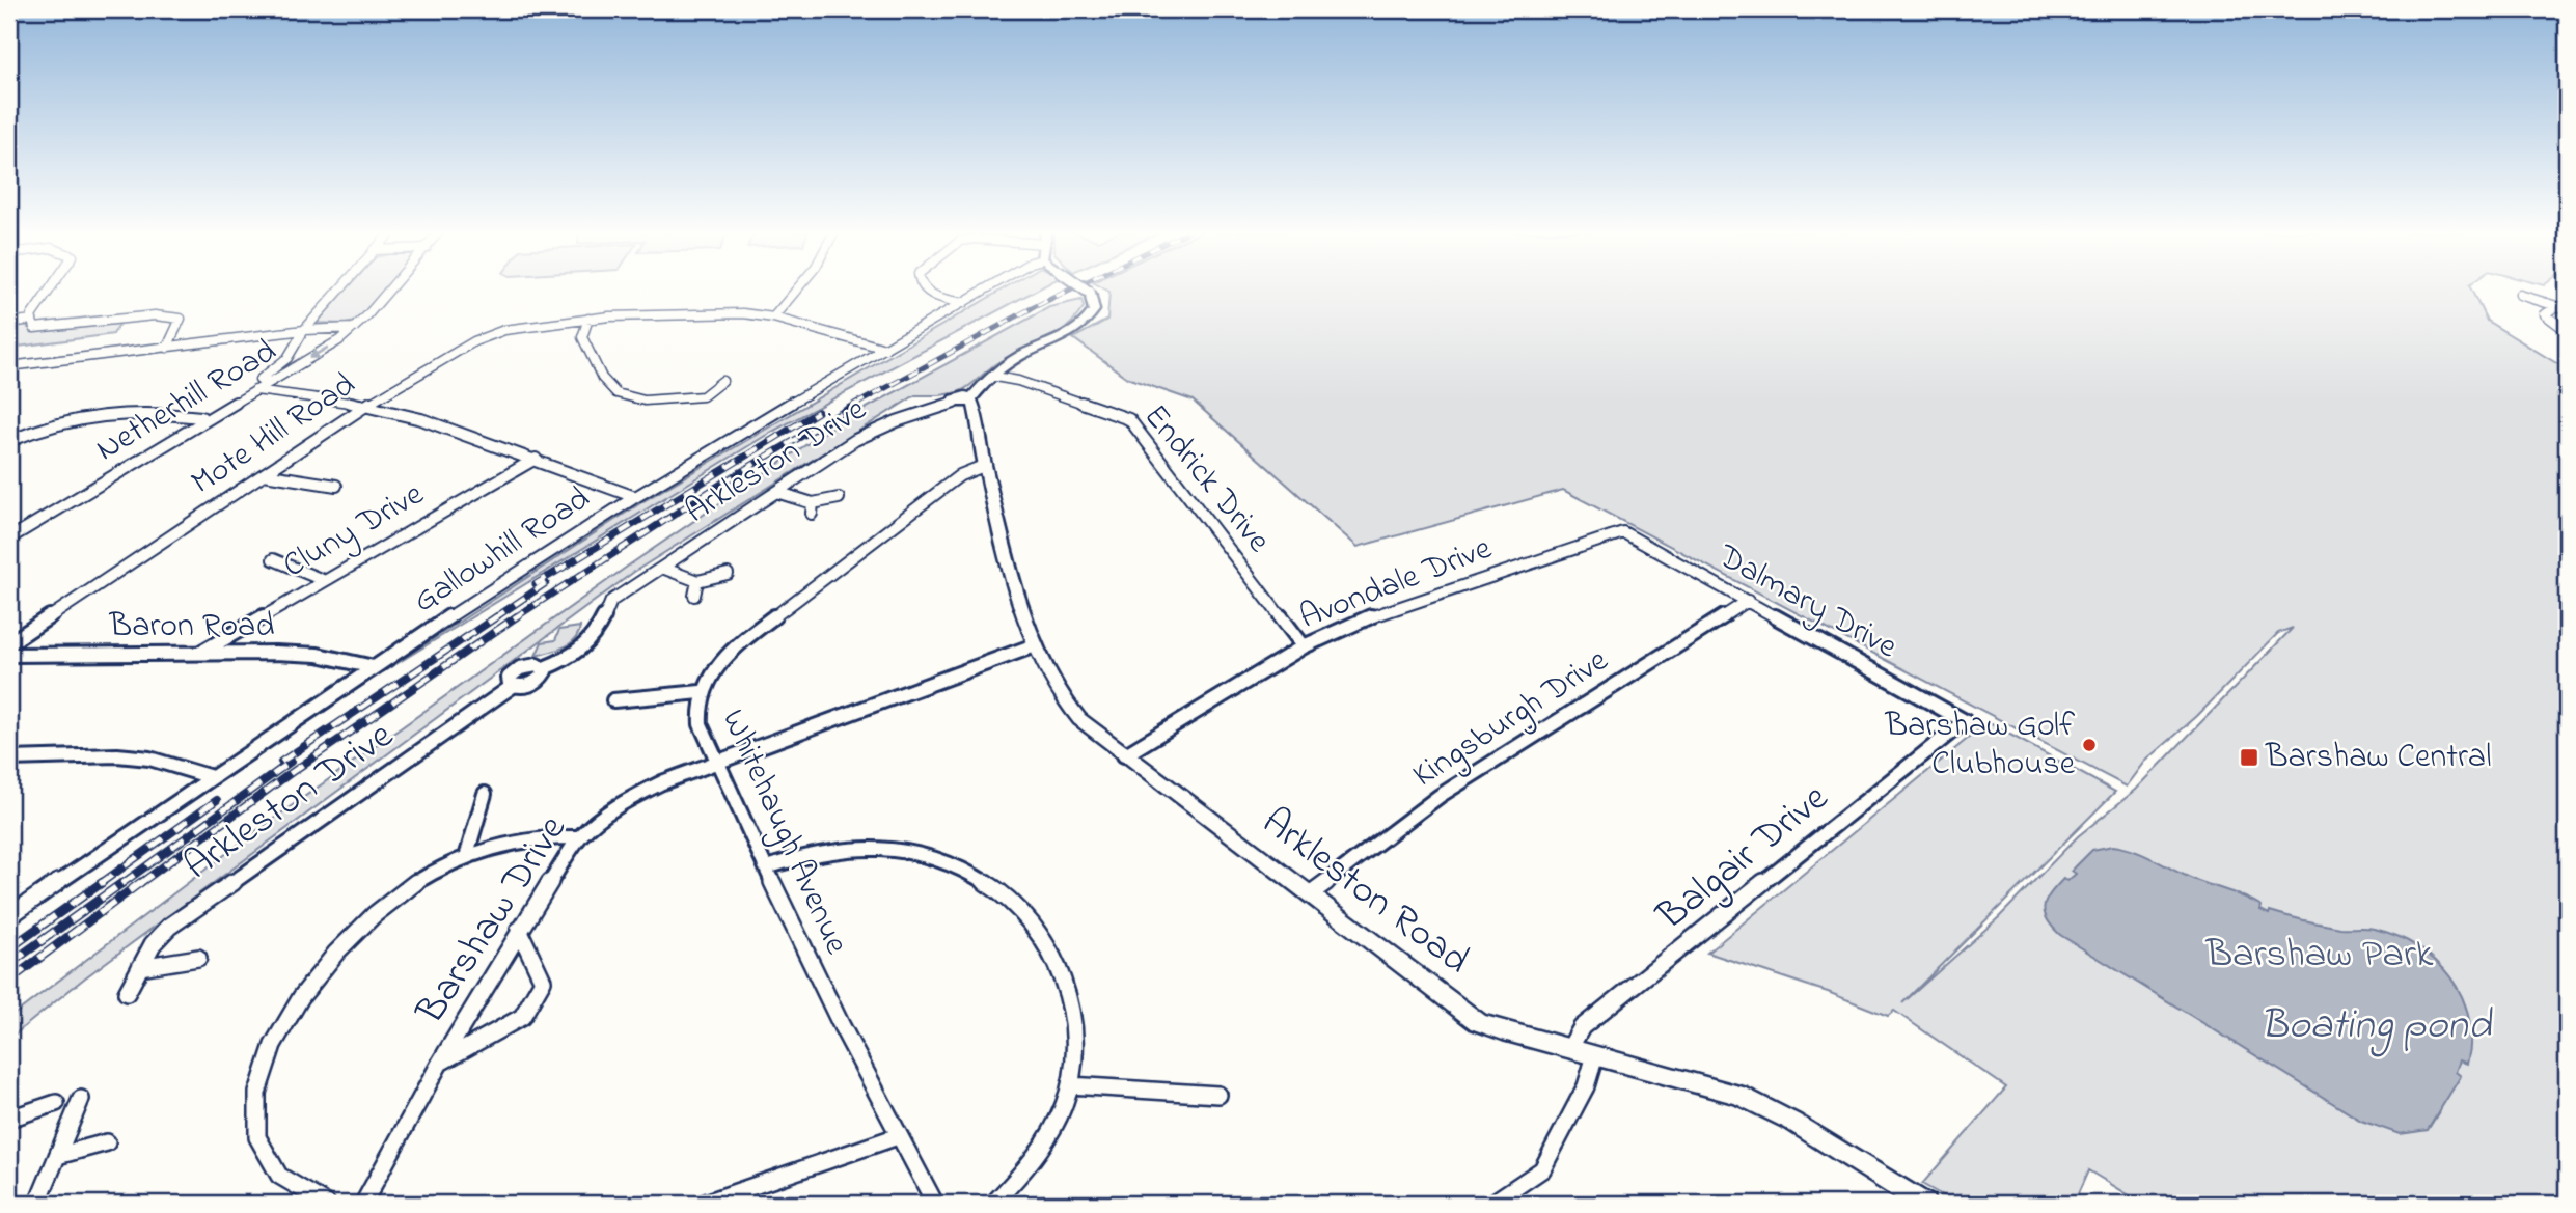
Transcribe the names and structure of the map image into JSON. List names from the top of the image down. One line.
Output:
{"streets":{"street":["Netherhill Road","Mote Hill Road","Arkleston Drive","Endrick Drive","Cluny Drive","Gallowhill Road","Avondale Drive","Dalmary Drive","Baron Road","Kingsburgh Drive","Whitehaugh Avenue","Balgair Drive","Arkleston Road","Barshaw Drive"]},"crossings":[["Mote Hill Road","Gallowhill Road"],["Arkleston Drive","Arkleston Road"],["Endrick Drive","Avondale Drive"],["Cluny Drive","Baron Road"],["Gallowhill Road","Baron Road"],["Avondale Drive","Dalmary Drive"],["Avondale Drive","Arkleston Road"],["Dalmary Drive","Kingsburgh Drive"],["Dalmary Drive","Balgair Drive"],["Kingsburgh Drive","Arkleston Road"],["Whitehaugh Avenue","Arkleston Road"],["Whitehaugh Avenue","Barshaw Drive"],["Balgair Drive","Arkleston Road"],["Arkleston Road","Barshaw Drive"]],"water":["Boating pond"],"parks":["Barshaw Park"],"places":{"other":["Barshaw Golf Clubhouse"],"transit":["Barshaw Central"]}}
